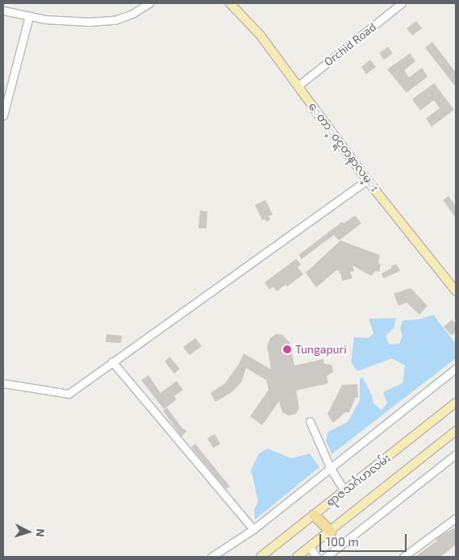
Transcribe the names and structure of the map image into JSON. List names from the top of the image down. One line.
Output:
{"streets":{"main road":["ေတာ္၀င္ရတနာလမ္း","ရာဇသင်္ဂဟလမ်း"],"street":["Orchid Road"]},"crossings":[["Orchid Road","ေတာ္၀င္ရတနာလမ္း"]],"places":["Tungapuri"],"scale_bar":"100 m","north":"right"}
